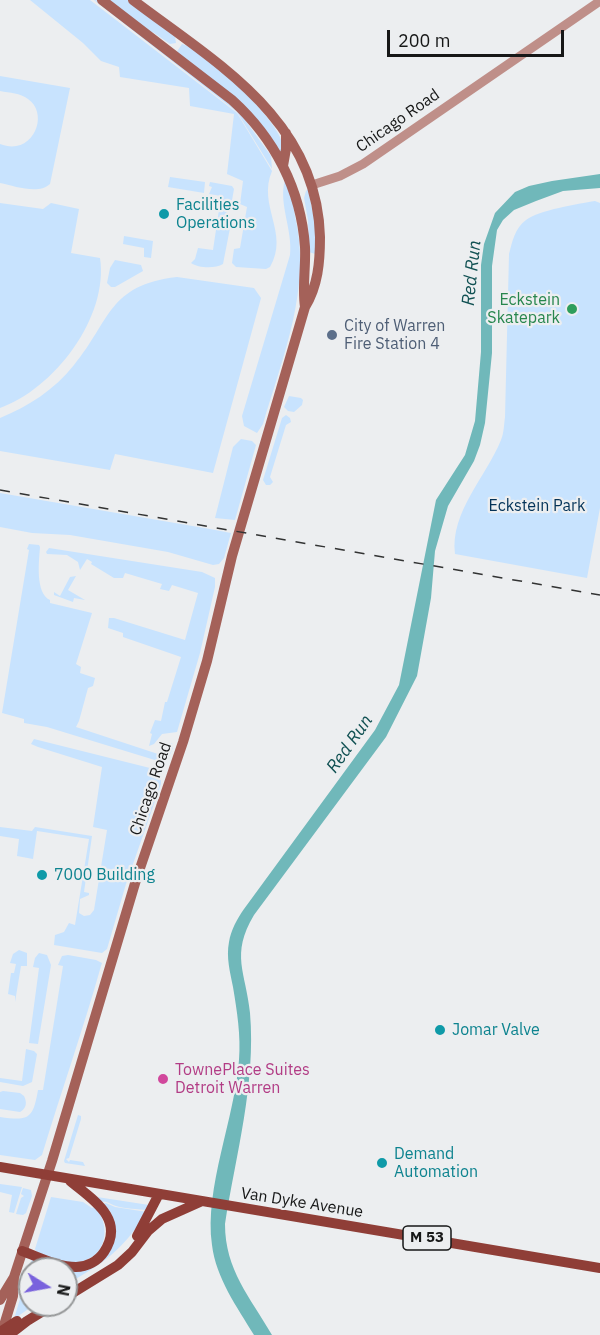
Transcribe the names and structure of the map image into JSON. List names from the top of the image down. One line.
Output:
{"streets":{"main road":["Chicago Road","Van Dyke Avenue","M 53"]},"crossings":[["Chicago Road","Van Dyke Avenue"]],"water":["Red Run"],"parks":["Eckstein Park"],"places":["Facilities Operations","Eckstein Skatepark","City of Warren Fire Station 4","7000 Building","Jomar Valve","TownePlace Suites Detroit Warren","Demand Automation"],"scale_bar":"200 m","north":"right"}
